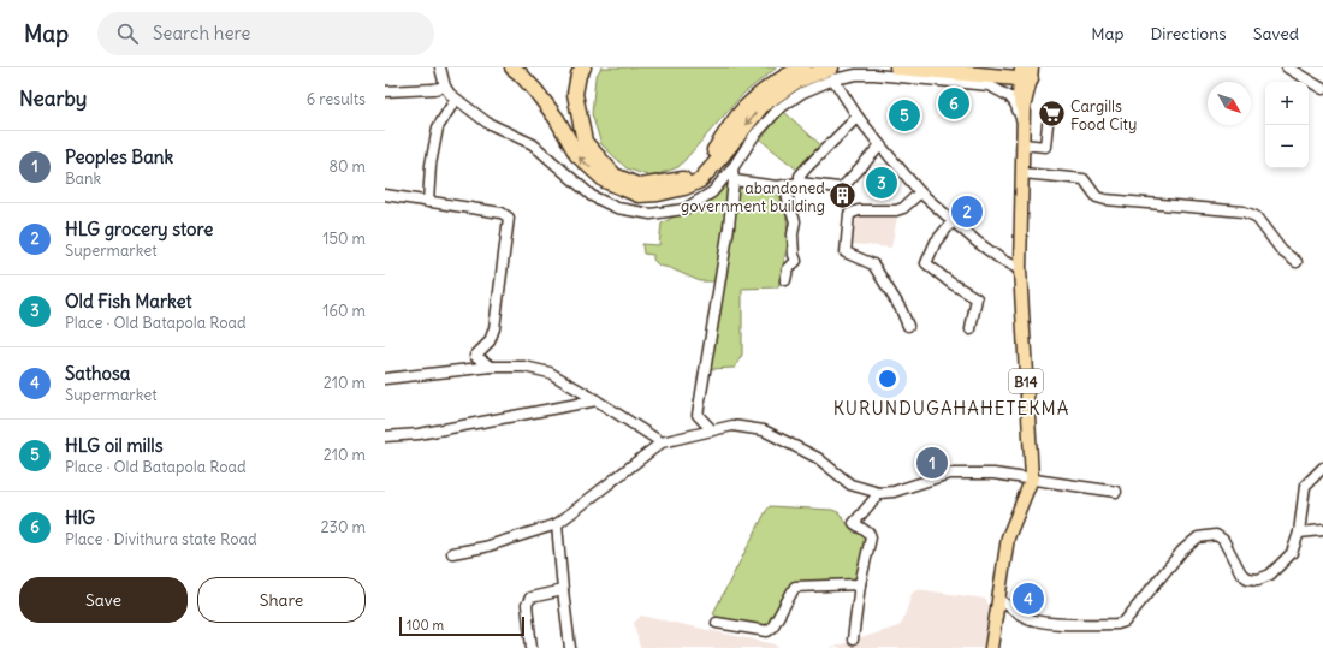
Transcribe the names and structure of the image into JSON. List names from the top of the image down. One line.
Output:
{"streets":{"main road":["B14"]},"districts":["KURUNDUGAHAHETEKMA"],"places":{"supermarket":["Cargills Food City"],"building":["abandoned government building"]},"scale_bar":"100 m","north":"bottom right","page":{"header":"Map","search":"Search here","nav":["Map","Directions","Saved"],"heading":["Nearby","6 results"],"map_buttons":["+","−"],"pins":["6","5","3","2","1","4"],"list":[{"mark":"1","name":"Peoples Bank","note":"Bank","value":"80 m"},{"mark":"2","name":"HLG grocery store","note":"Supermarket","value":"150 m"},{"mark":"3","name":"Old Fish Market","note":"Place · Old Batapola Road","value":"160 m"},{"mark":"4","name":"Sathosa","note":"Supermarket","value":"210 m"},{"mark":"5","name":"HLG oil mills","note":"Place · Old Batapola Road","value":"210 m"},{"mark":"6","name":"HlG","note":"Place · Divithura state Road","value":"230 m"}],"buttons":["Save","Share"],"scale":"100 m"}}
